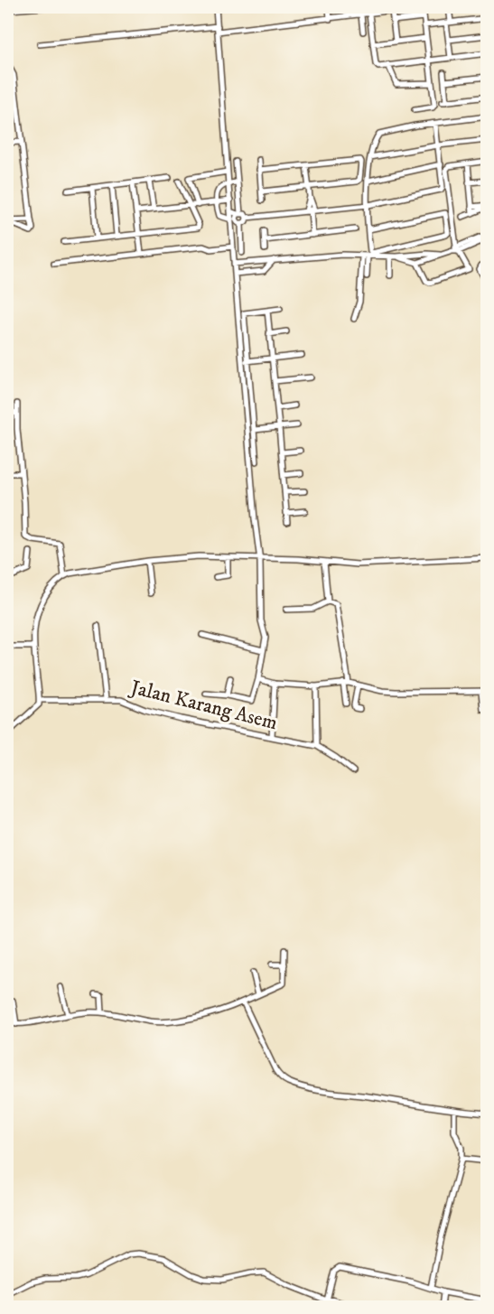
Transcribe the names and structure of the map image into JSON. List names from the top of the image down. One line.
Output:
{"streets":{"street":["Jalan Karang Asem"]}}
